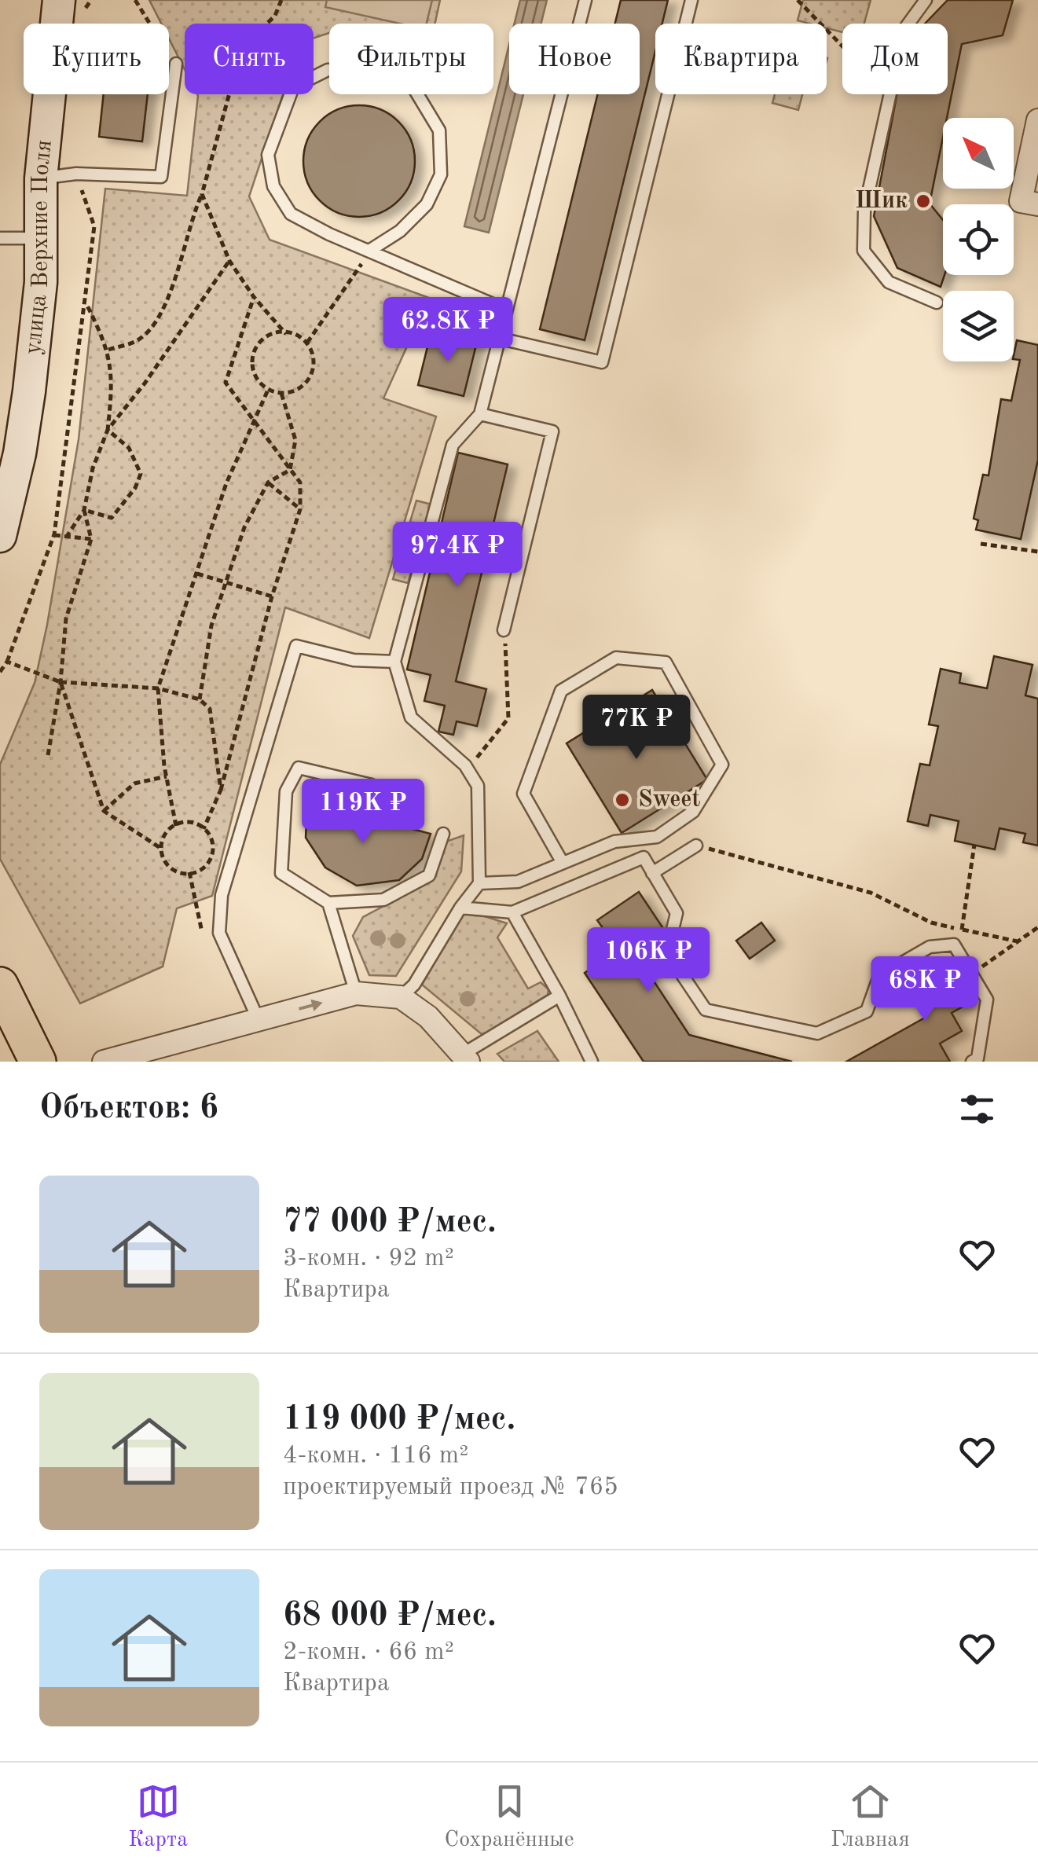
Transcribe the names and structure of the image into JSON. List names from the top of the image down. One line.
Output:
{"streets":{"main road":["улица Верхние Поля"]},"places":["Шик","Sweet"],"north":"top left","page":{"chip":["Купить","Снять","Фильтры","Новое","Квартира","Дом"],"price":["62.8K ₽","97.4K ₽","77K ₽","119K ₽","106K ₽","68K ₽"],"heading":"Объектов: 6","list":[{"name":"77 000 ₽/мес.","note":"3-комн. · 92 m² · Квартира"},{"name":"119 000 ₽/мес.","note":"4-комн. · 116 m² · проектируемый проезд № 765"},{"name":"68 000 ₽/мес.","note":"2-комн. · 66 m² · Квартира"}],"tabs":["Карта","Сохранённые","Главная"]}}
